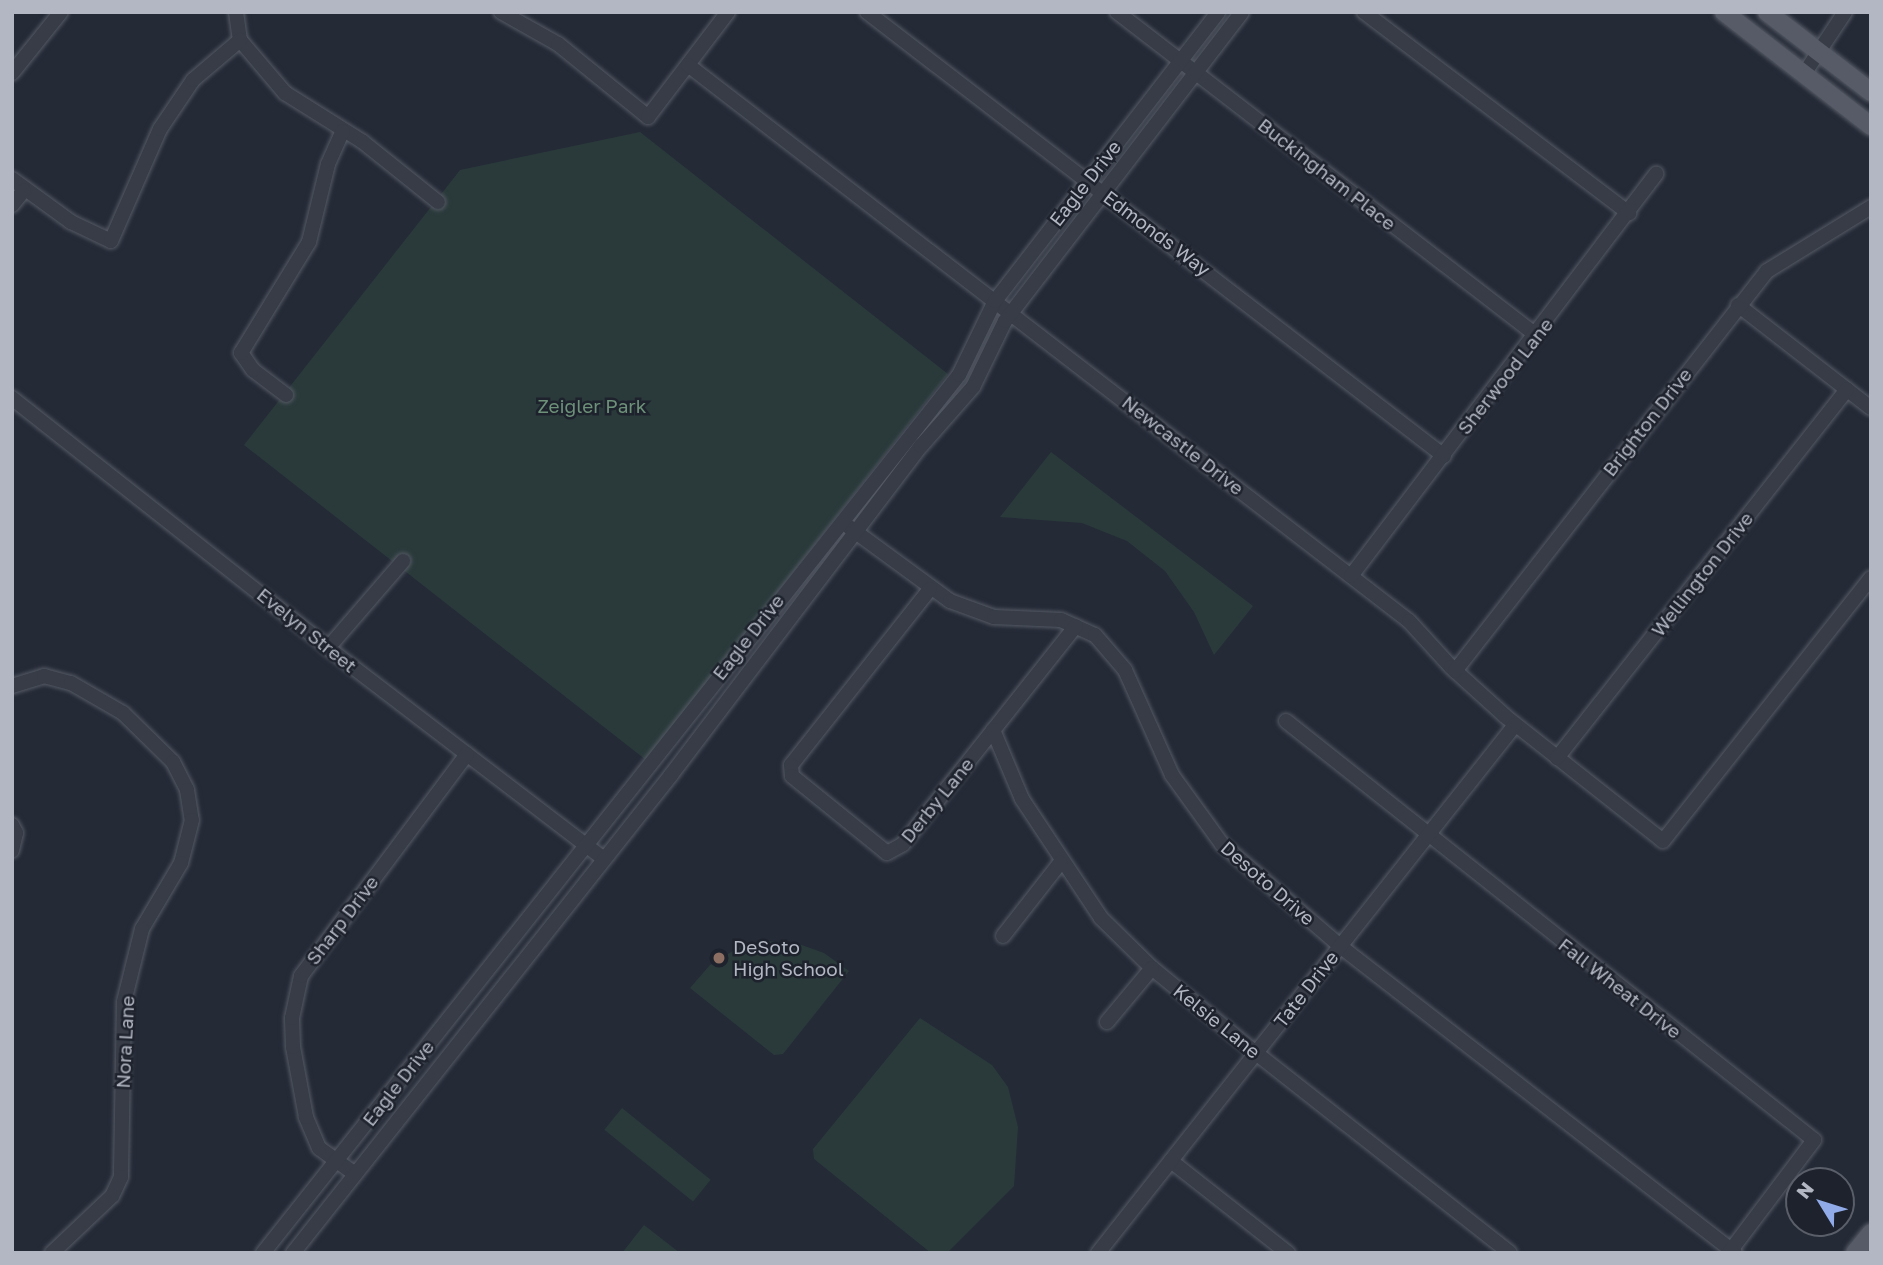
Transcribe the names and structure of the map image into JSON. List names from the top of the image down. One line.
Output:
{"streets":{"street":["Buckingham Place","Eagle Drive","Edmonds Way","Sherwood Lane","Brighton Drive","Newcastle Drive","Wellington Drive","Evelyn Street","Derby Lane","Desoto Drive","Sharp Drive","Fall Wheat Drive","Tate Drive","Kelsie Lane","Nora Lane"]},"crossings":[["Buckingham Place","Eagle Drive"],["Buckingham Place","Sherwood Lane"],["Eagle Drive","Edmonds Way"],["Eagle Drive","Newcastle Drive"],["Eagle Drive","Evelyn Street"],["Eagle Drive","Desoto Drive"],["Eagle Drive","Sharp Drive"],["Edmonds Way","Sherwood Lane"],["Sherwood Lane","Newcastle Drive"],["Brighton Drive","Newcastle Drive"],["Newcastle Drive","Wellington Drive"],["Newcastle Drive","Tate Drive"],["Evelyn Street","Sharp Drive"],["Derby Lane","Desoto Drive"],["Derby Lane","Kelsie Lane"],["Desoto Drive","Fall Wheat Drive"],["Desoto Drive","Tate Drive"],["Fall Wheat Drive","Tate Drive"],["Tate Drive","Kelsie Lane"]],"parks":["Zeigler Park"],"places":["DeSoto High School"],"north":"top left"}
